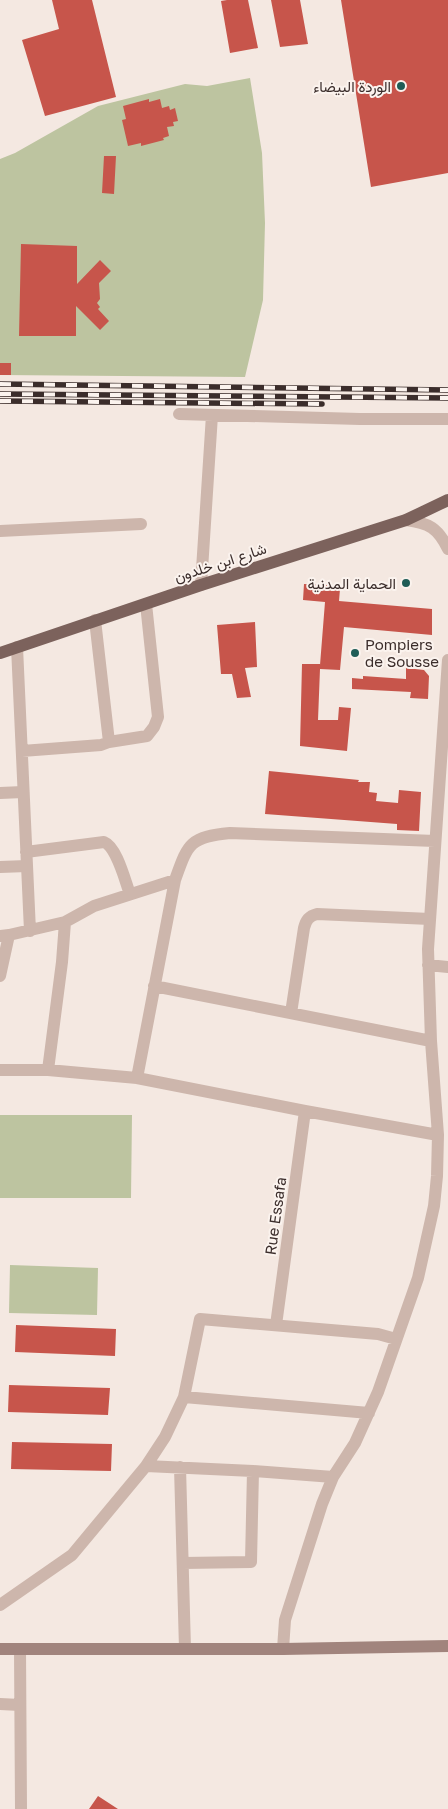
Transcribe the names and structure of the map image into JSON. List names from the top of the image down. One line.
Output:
{"streets":{"main road":["شارع ابن خلدون"],"street":["Rue Essafa"]},"places":["الوردة البيضاء","الحماية المدنية","Pompiers de Sousse"]}
